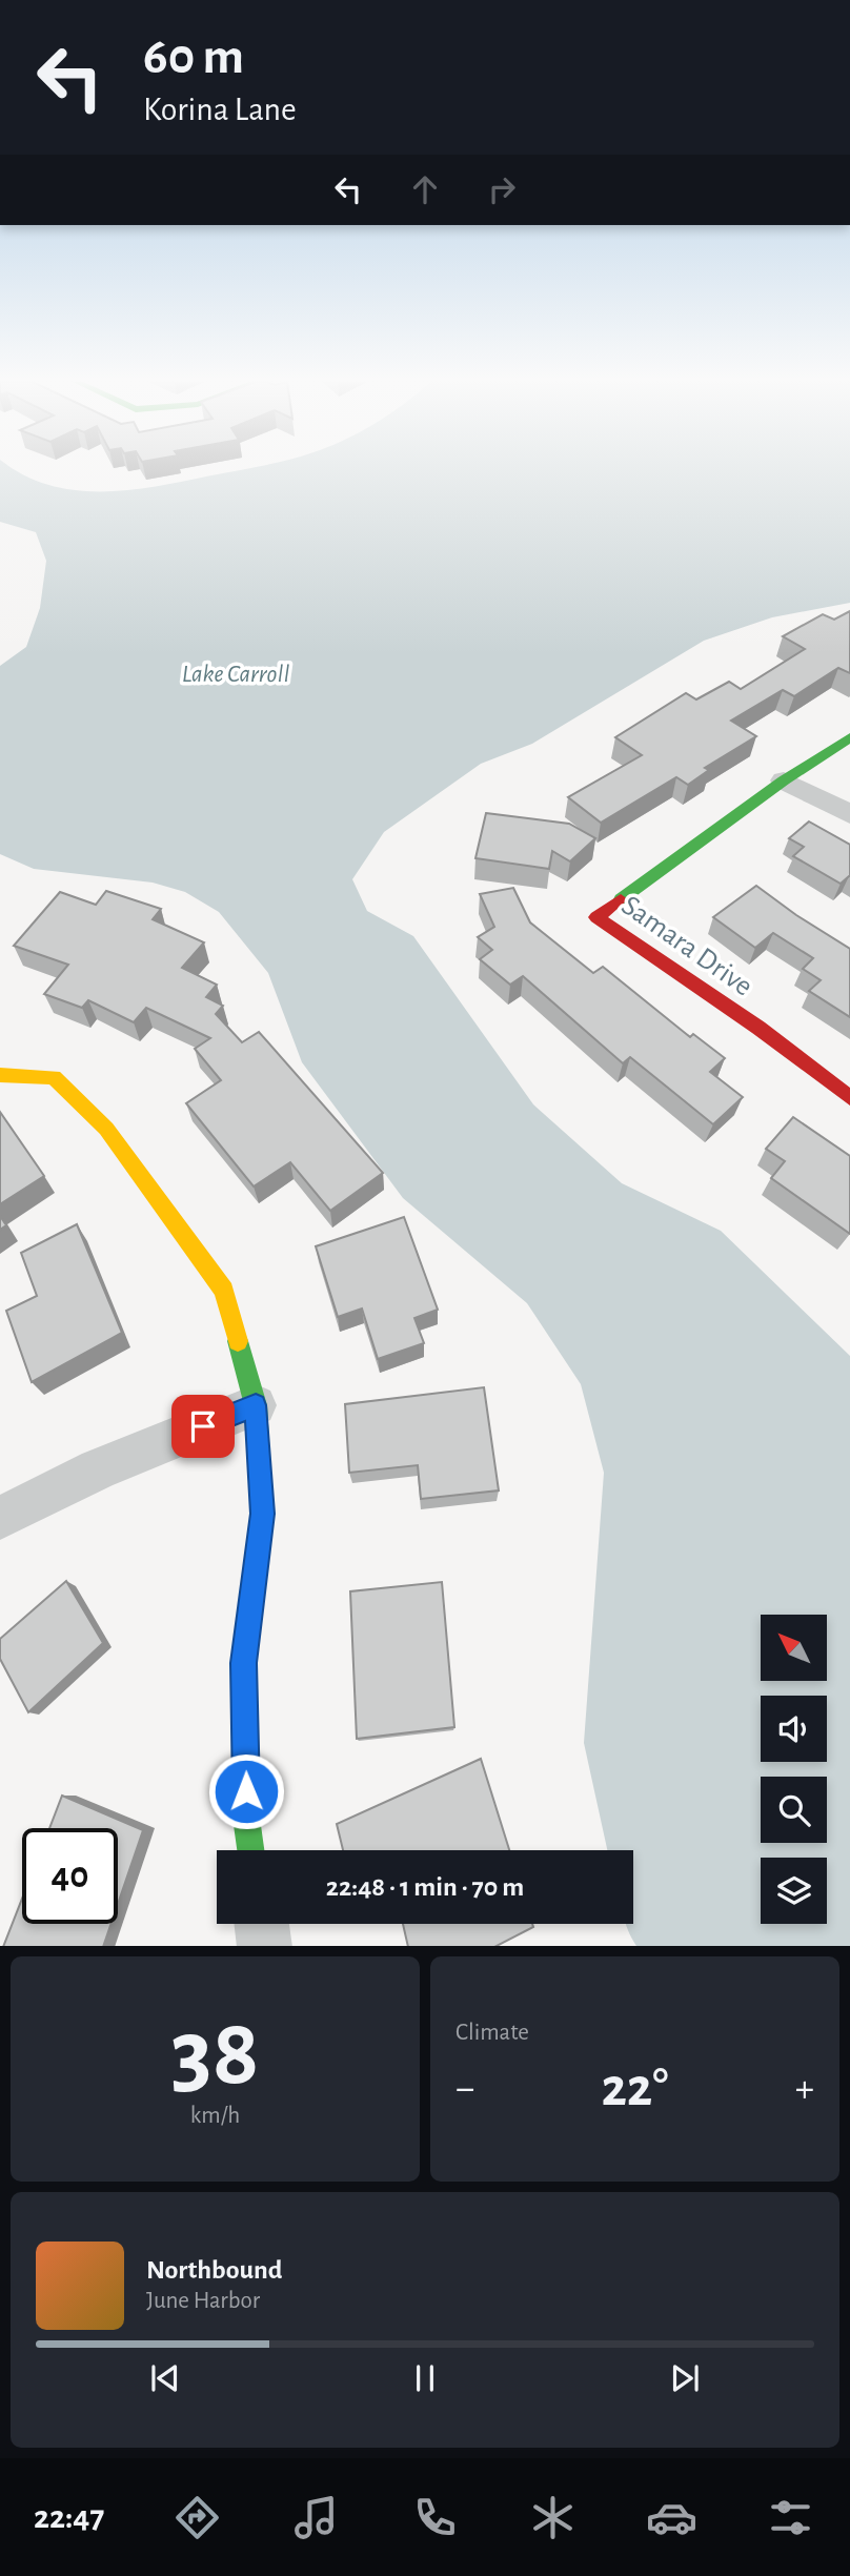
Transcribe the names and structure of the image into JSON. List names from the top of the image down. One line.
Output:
{"streets":{"street":["Samara Drive"]},"water":["Lake Carroll"],"north":"top left","page":{"turn":["60 m","Korina Lane"],"limit":"40","trip":"22:48 · 1 min · 70 m","tile":[["38","km/h"],"Climate"],"heat":["−","22°","+"],"song":["Northbound","June Harbor"],"tabs":"22:47"}}
